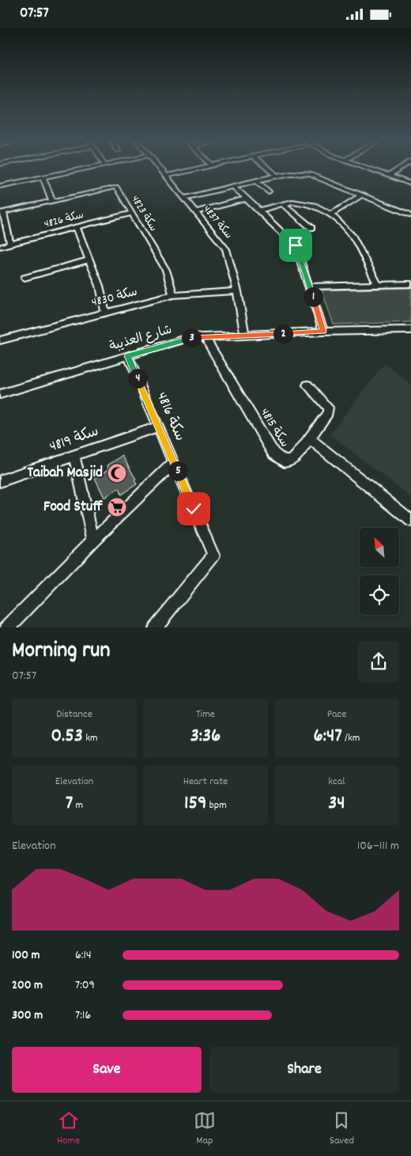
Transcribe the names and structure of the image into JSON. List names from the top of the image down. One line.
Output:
{"streets":{"street":["سكة 4823","سكة 4826","سكة 4837","سكة 4830","شارع العذيبة","سكة 4816","سكة 4815","سكة 4819"]},"crossings":[["سكة 4823","سكة 4826"],["سكة 4823","سكة 4830"],["سكة 4837","سكة 4830"],["سكة 4837","شارع العذيبة"],["شارع العذيبة","سكة 4816"],["شارع العذيبة","سكة 4815"],["سكة 4816","سكة 4819"]],"places":{"mosque":["Taibah Masjid"],"supermarket":["Food Stuff"]},"north":"top left","page":{"status":"07:57","pins":["1","2","3","4","5"],"heading":["Morning run","07:57"],"stats":[["Distance","0.53 km"],["Time","3:36"],["Pace","6:47 /km"],["Elevation","7 m"],["Heart rate","159 bpm"],["kcal","34"]],"chart":["Elevation","106–111 m"],"list":[{"name":"100 m","note":"6:14"},{"name":"200 m","note":"7:09"},{"name":"300 m","note":"7:16"}],"buttons":["Save","Share"],"tabs":["Home","Map","Saved"]}}
